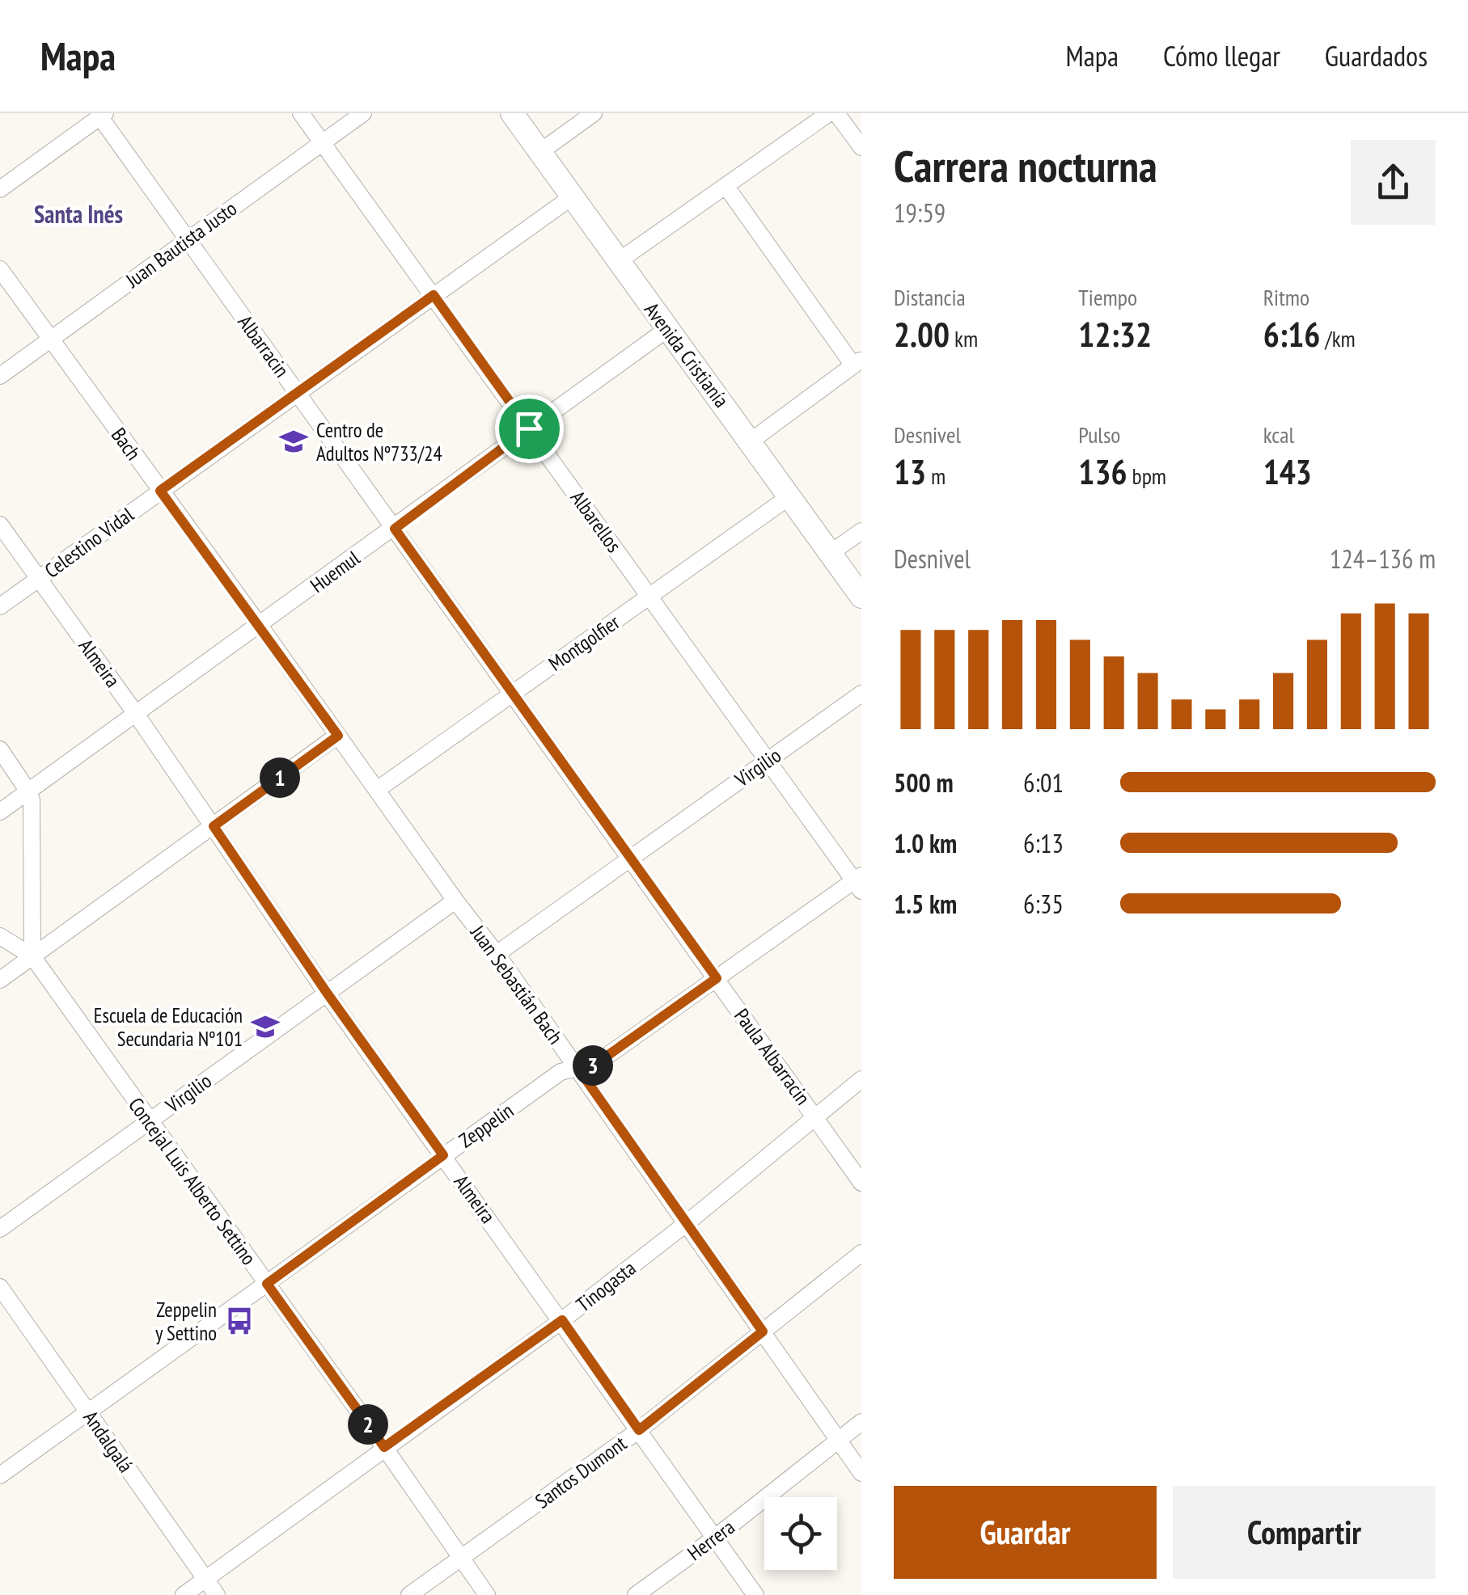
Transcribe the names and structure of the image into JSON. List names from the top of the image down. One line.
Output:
{"streets":{"main road":["Avenida Cristianía"],"street":["Juan Bautista Justo","Albarracin","Bach","Albarellos","Celestino Vidal","Huemul","Montgolfier","Almeira","Virgilio","Juan Sebastián Bach","Paula Albarracin","Zeppelin","Concejal Luis Alberto Settino","Tinogasta","Andalgalá","Santos Dumont","Herrera"]},"crossings":[["Juan Bautista Justo","Albarracin"],["Juan Bautista Justo","Bach"],["Juan Bautista Justo","Albarellos"],["Albarracin","Celestino Vidal"],["Albarracin","Huemul"],["Albarracin","Montgolfier"],["Albarracin","Paula Albarracin"],["Avenida Cristianía","Celestino Vidal"],["Avenida Cristianía","Huemul"],["Avenida Cristianía","Montgolfier"],["Bach","Celestino Vidal"],["Bach","Huemul"],["Bach","Juan Sebastián Bach"],["Albarellos","Celestino Vidal"],["Albarellos","Huemul"],["Albarellos","Montgolfier"],["Albarellos","Virgilio"],["Albarellos","Zeppelin"],["Celestino Vidal","Almeira"],["Huemul","Almeira"],["Montgolfier","Juan Sebastián Bach"],["Montgolfier","Paula Albarracin"],["Almeira","Virgilio"],["Almeira","Zeppelin"],["Almeira","Tinogasta"],["Almeira","Santos Dumont"],["Almeira","Herrera"],["Virgilio","Juan Sebastián Bach"],["Virgilio","Paula Albarracin"],["Virgilio","Concejal Luis Alberto Settino"],["Juan Sebastián Bach","Zeppelin"],["Juan Sebastián Bach","Tinogasta"],["Juan Sebastián Bach","Santos Dumont"],["Juan Sebastián Bach","Herrera"],["Paula Albarracin","Zeppelin"],["Paula Albarracin","Tinogasta"],["Zeppelin","Concejal Luis Alberto Settino"],["Zeppelin","Andalgalá"],["Concejal Luis Alberto Settino","Tinogasta"],["Concejal Luis Alberto Settino","Santos Dumont"],["Tinogasta","Andalgalá"]],"districts":["Santa Inés"],"places":{"school or university":["Centro de Adultos Nº733/24","Escuela de Educación Secundaria Nº101"],"bus stop":["Zeppelin y Settino"]},"page":{"header":"Mapa","nav":["Mapa","Cómo llegar","Guardados"],"heading":["Carrera nocturna","19:59"],"stats":[["Distancia","2.00 km"],["Tiempo","12:32"],["Ritmo","6:16 /km"],["Desnivel","13 m"],["Pulso","136 bpm"],["kcal","143"]],"chart":["Desnivel","124–136 m"],"list":[{"name":"500 m","note":"6:01"},{"name":"1.0 km","note":"6:13"},{"name":"1.5 km","note":"6:35"}],"pins":["1","3","2"],"buttons":["Guardar","Compartir"]}}
